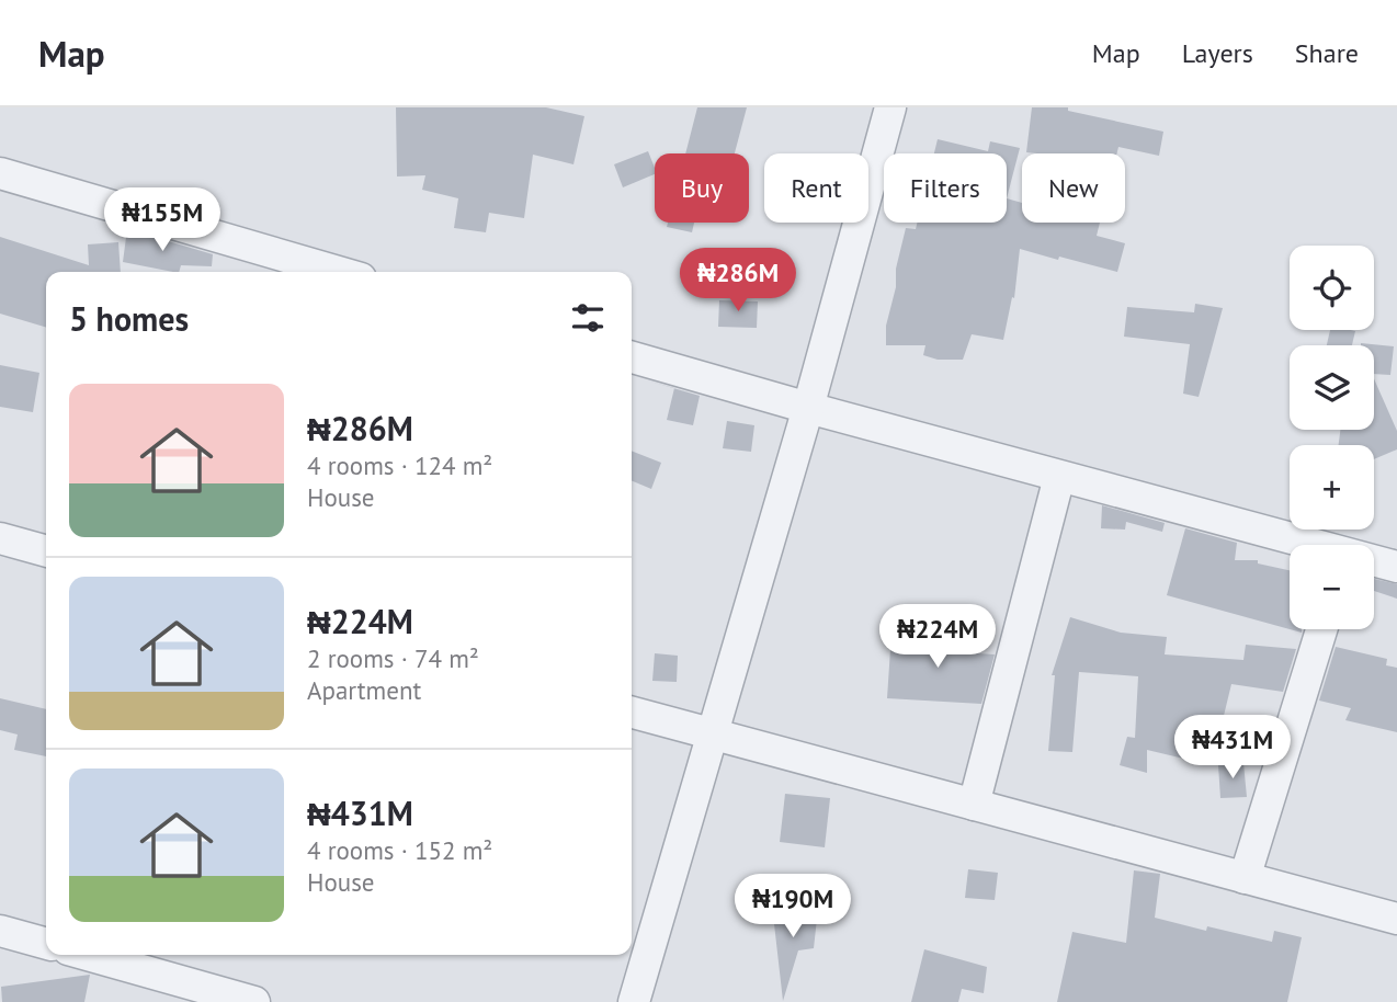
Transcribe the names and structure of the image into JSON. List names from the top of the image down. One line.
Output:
{"page":{"header":"Map","nav":["Map","Layers","Share"],"chip":["Buy","Rent","Filters","New"],"price":["₦155M","₦286M","₦224M","₦431M","₦190M"],"map_buttons":["+","−"],"heading":"5 homes","list":[{"name":"₦286M","note":"4 rooms · 124 m² · House"},{"name":"₦224M","note":"2 rooms · 74 m² · Apartment"},{"name":"₦431M","note":"4 rooms · 152 m² · House"}]}}
